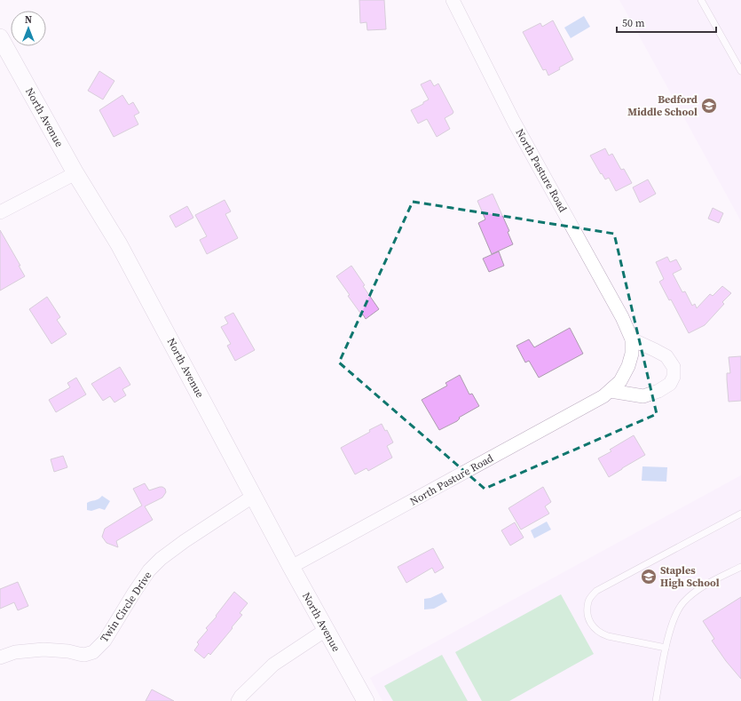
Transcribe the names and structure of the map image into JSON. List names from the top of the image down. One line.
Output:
{"streets":{"street":["North Avenue","North Pasture Road","Twin Circle Drive"]},"crossings":[["North Avenue","North Pasture Road"],["North Avenue","Twin Circle Drive"]],"places":{"school or university":["Bedford Middle School","Staples High School"]},"scale_bar":"50 m","north":"top"}
